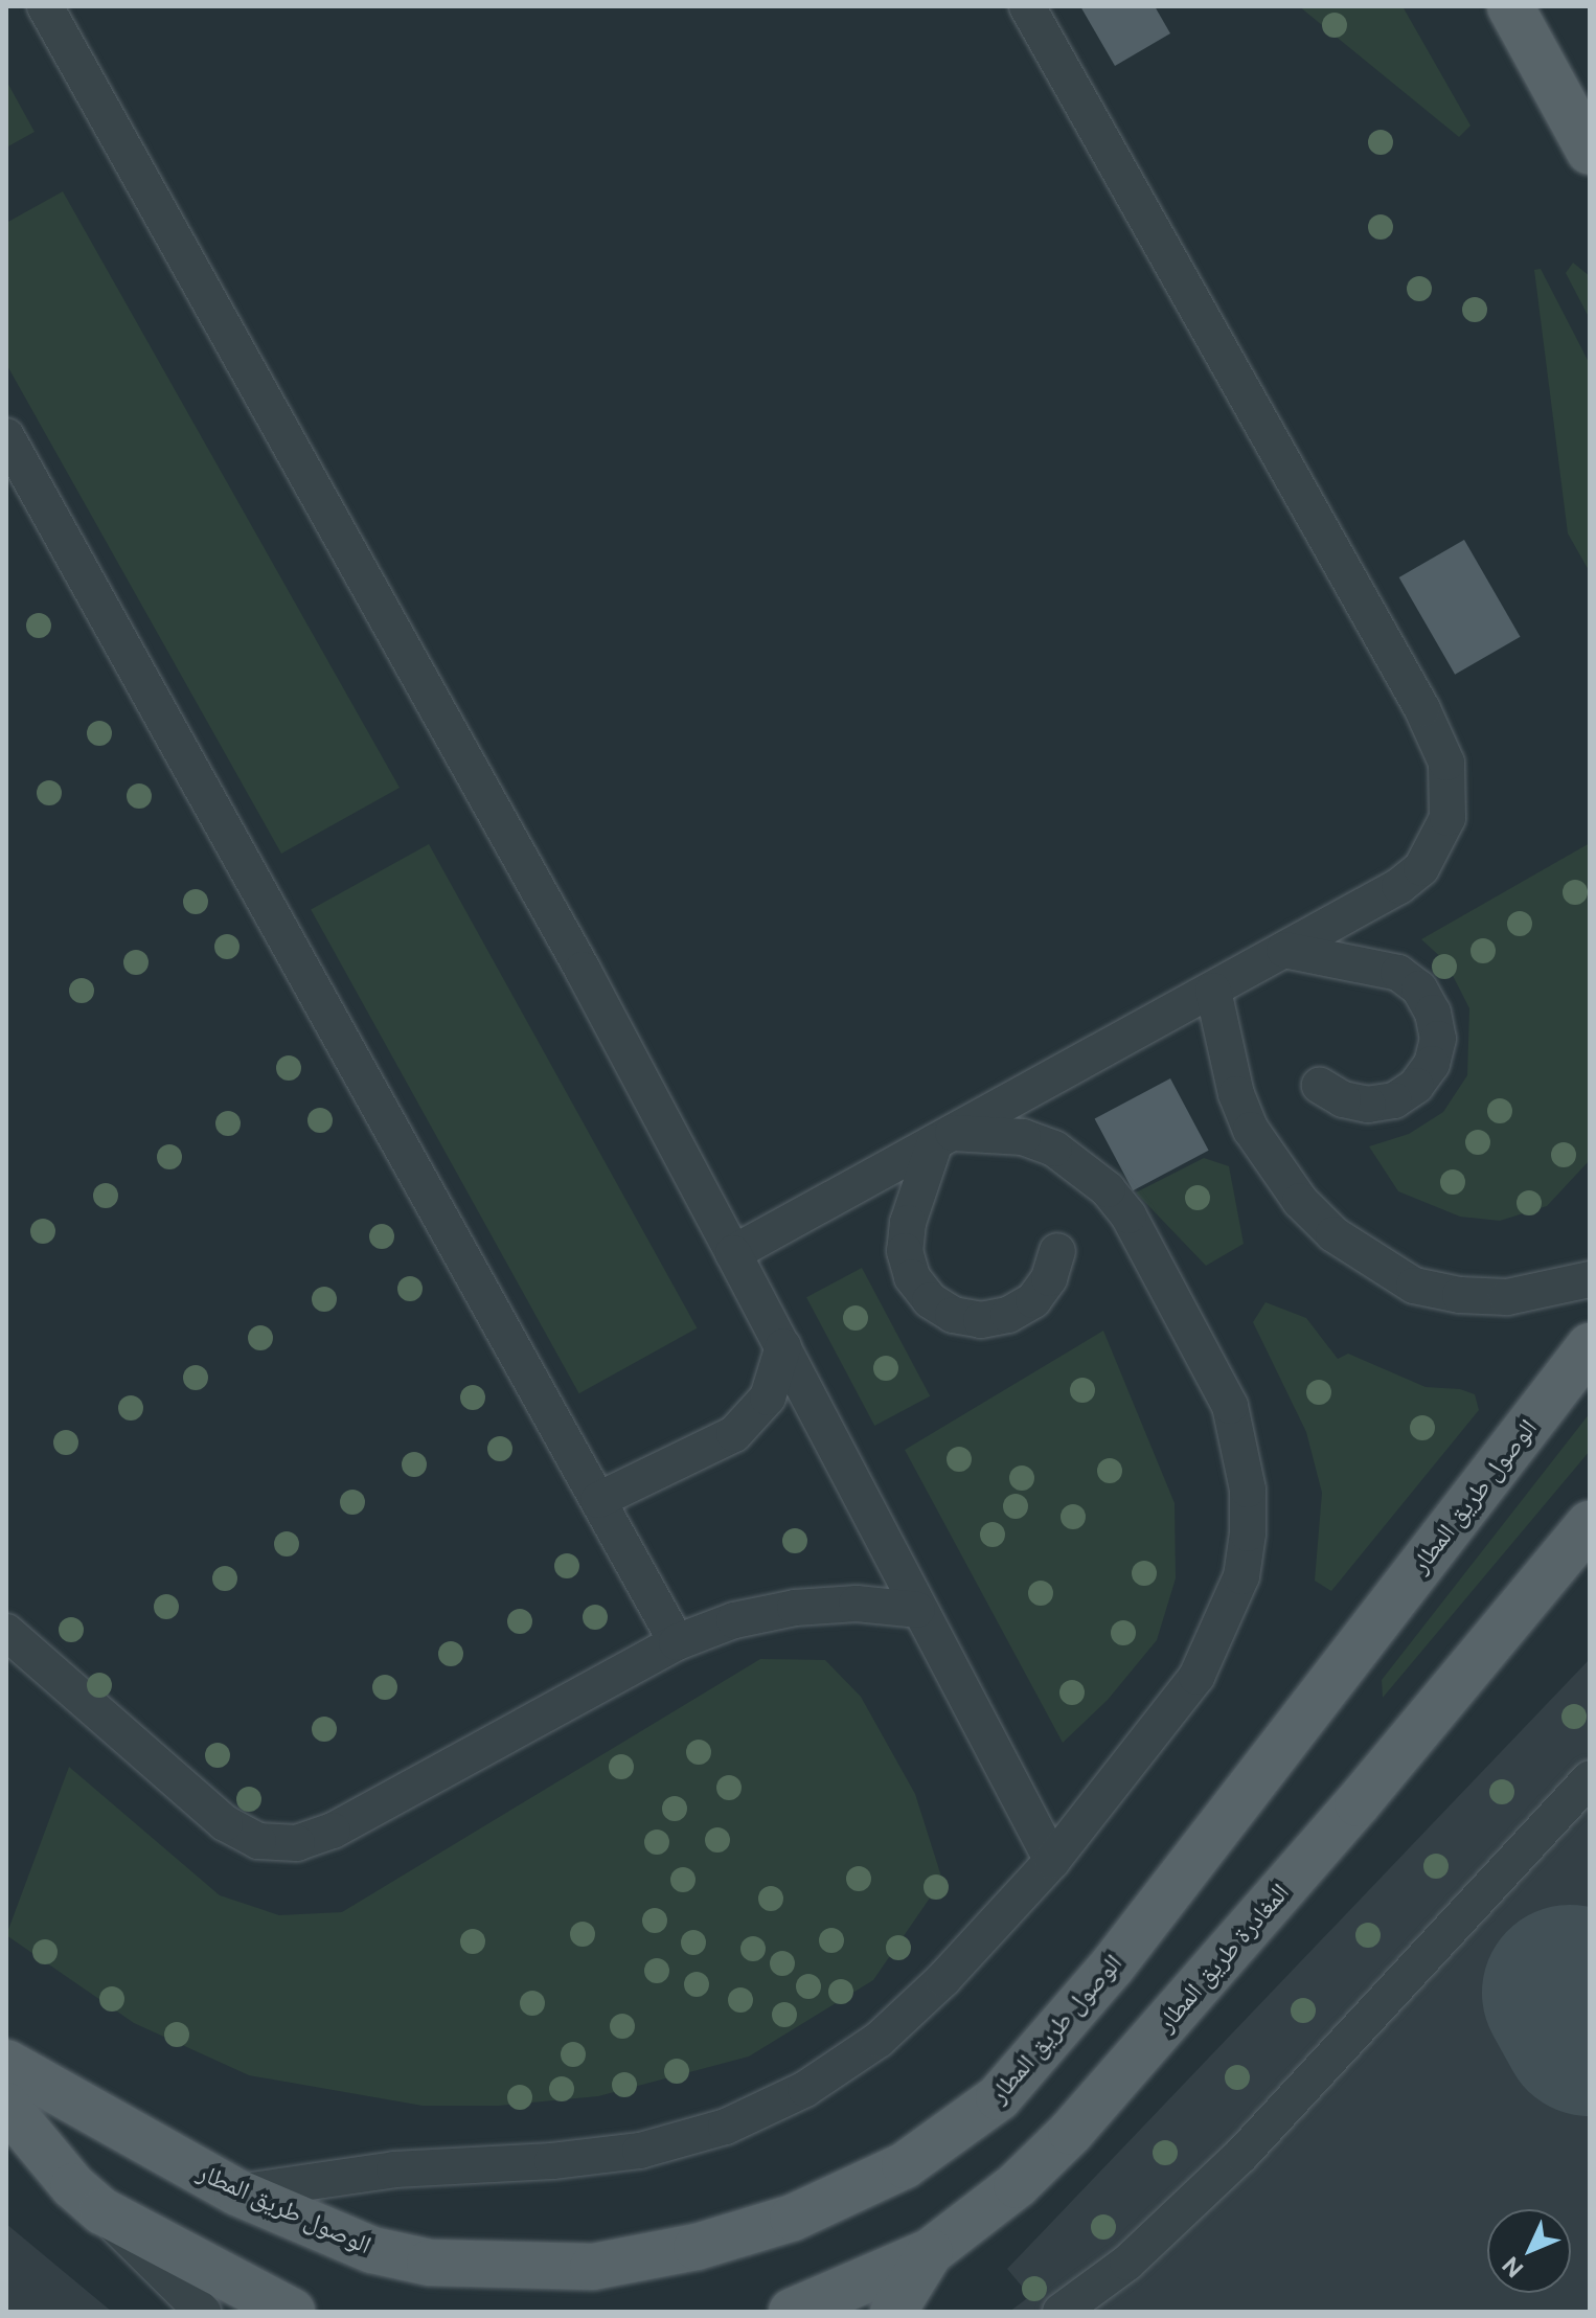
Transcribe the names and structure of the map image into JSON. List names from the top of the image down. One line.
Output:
{"streets":{"main road":["الوصول طريق المطار","المغادرة طريق المطار"]},"north":"bottom left"}
